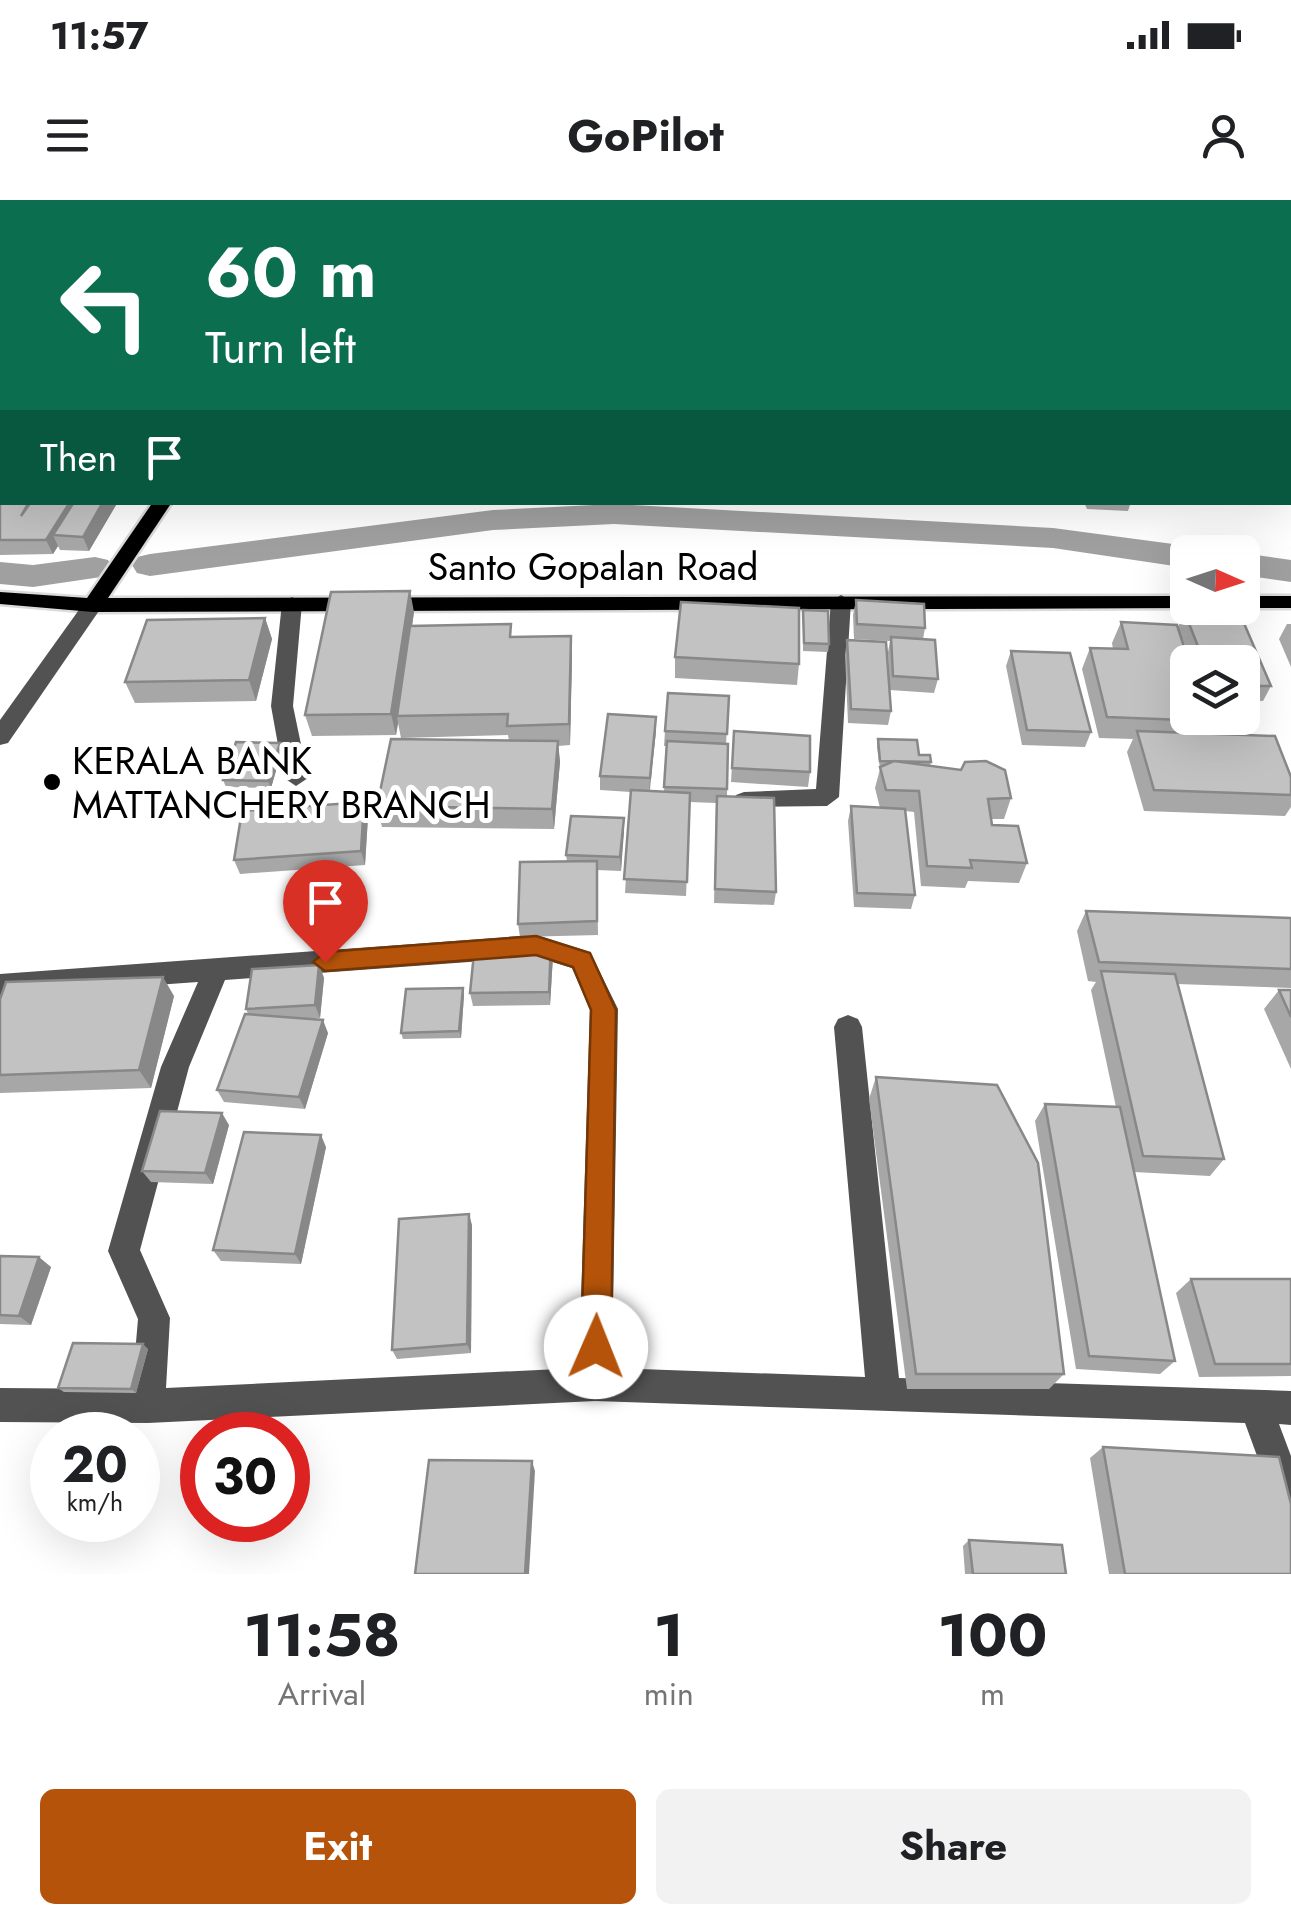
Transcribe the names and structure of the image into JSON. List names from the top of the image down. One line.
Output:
{"streets":{"main road":["Santo Gopalan Road"]},"places":["KERALA BANK MATTANCHERY BRANCH"],"north":"right","page":{"status":"11:57","header":"GoPilot","turn":["60 m","Turn left"],"then":"Then","speed":"20 km/h","limit":"30","eta":["11:58","Arrival","1","min","100","m"],"buttons":["Exit","Share"]}}
